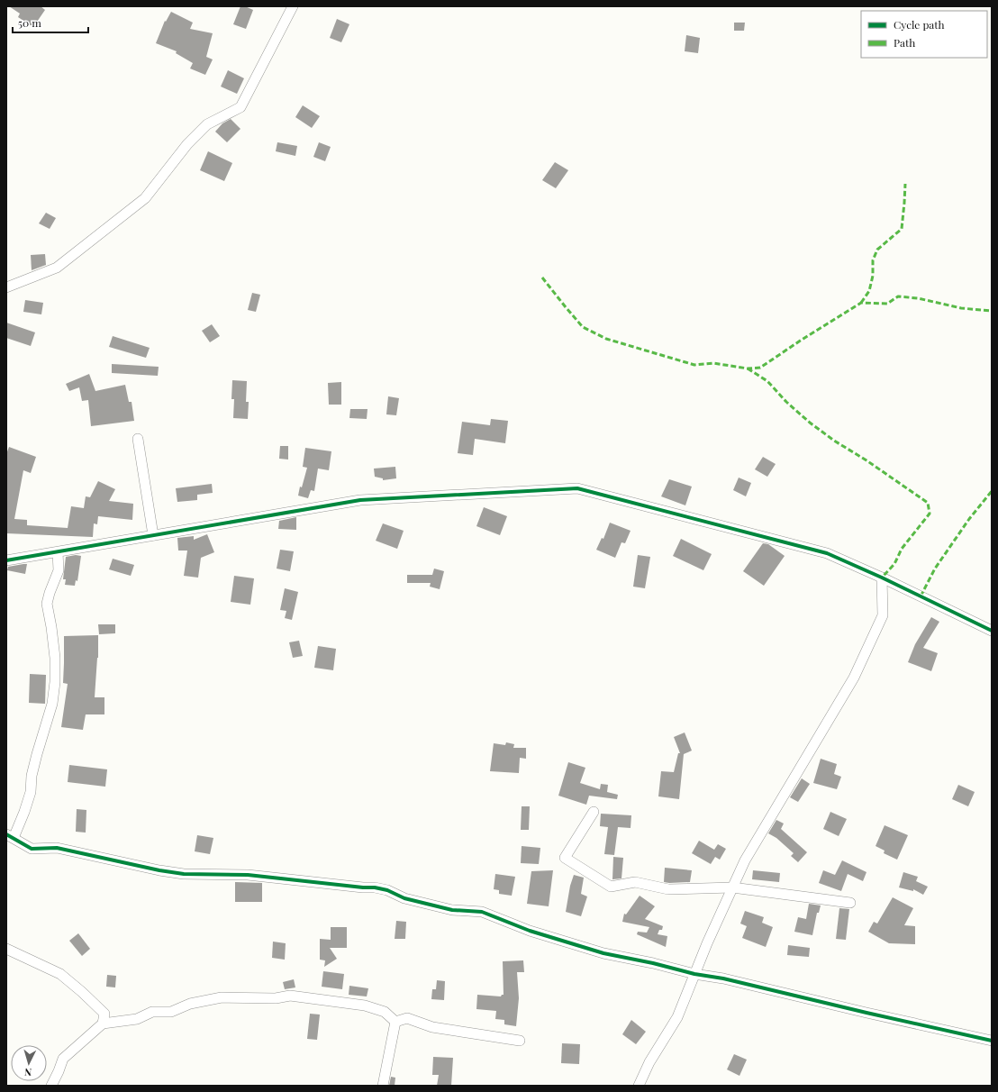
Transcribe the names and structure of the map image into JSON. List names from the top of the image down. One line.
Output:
{"legend":["Cycle path","Path"],"scale_bar":"50 m","north":"bottom"}
